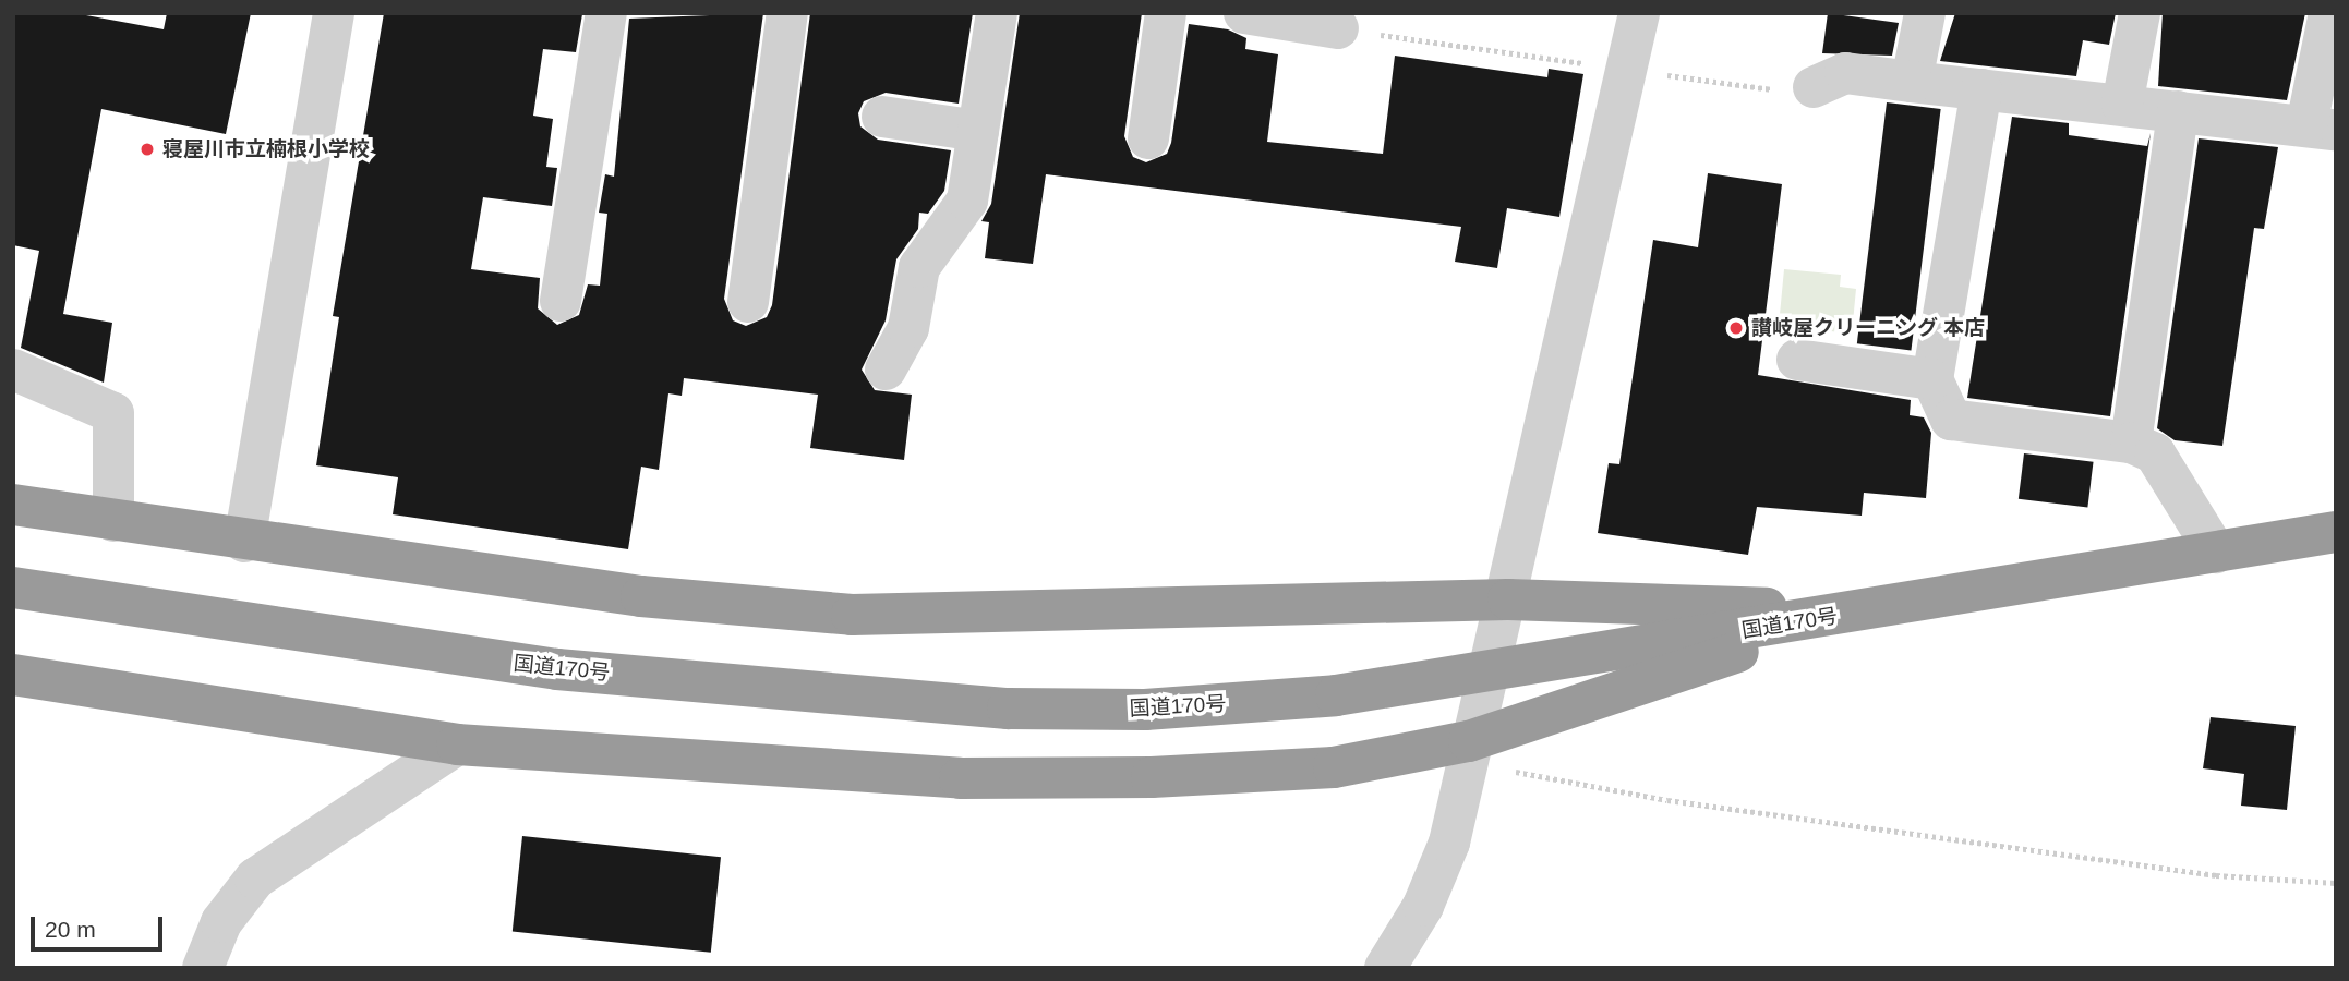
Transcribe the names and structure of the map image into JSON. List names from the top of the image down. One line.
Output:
{"streets":{"highway":["国道170号"]},"places":["寝屋川市立楠根小学校","讃岐屋クリーニング 本店"],"scale_bar":"20 m"}
